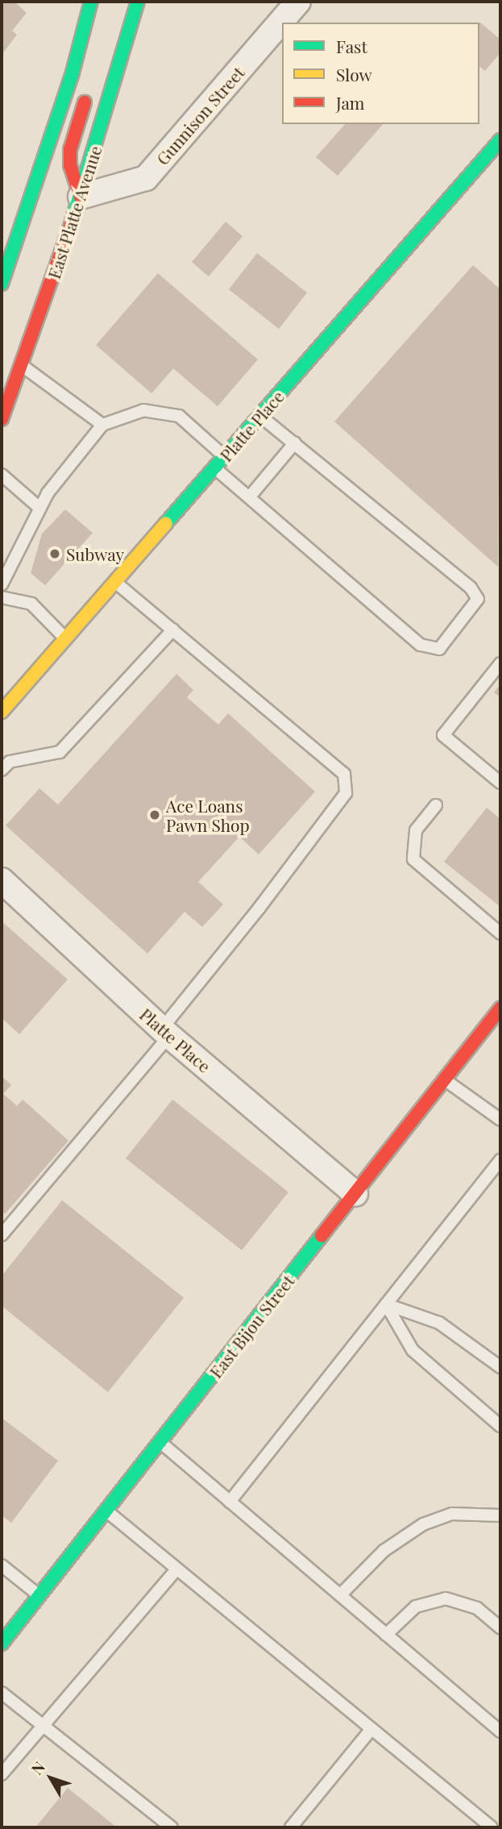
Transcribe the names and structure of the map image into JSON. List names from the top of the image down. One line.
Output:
{"streets":{"street":["Gunnison Street","East Platte Avenue","Platte Place","East Bijou Street"]},"crossings":[["Gunnison Street","East Platte Avenue"],["Platte Place","East Bijou Street"]],"places":["Subway","Ace Loans Pawn Shop"],"legend":["Fast","Slow","Jam"],"north":"top left"}
